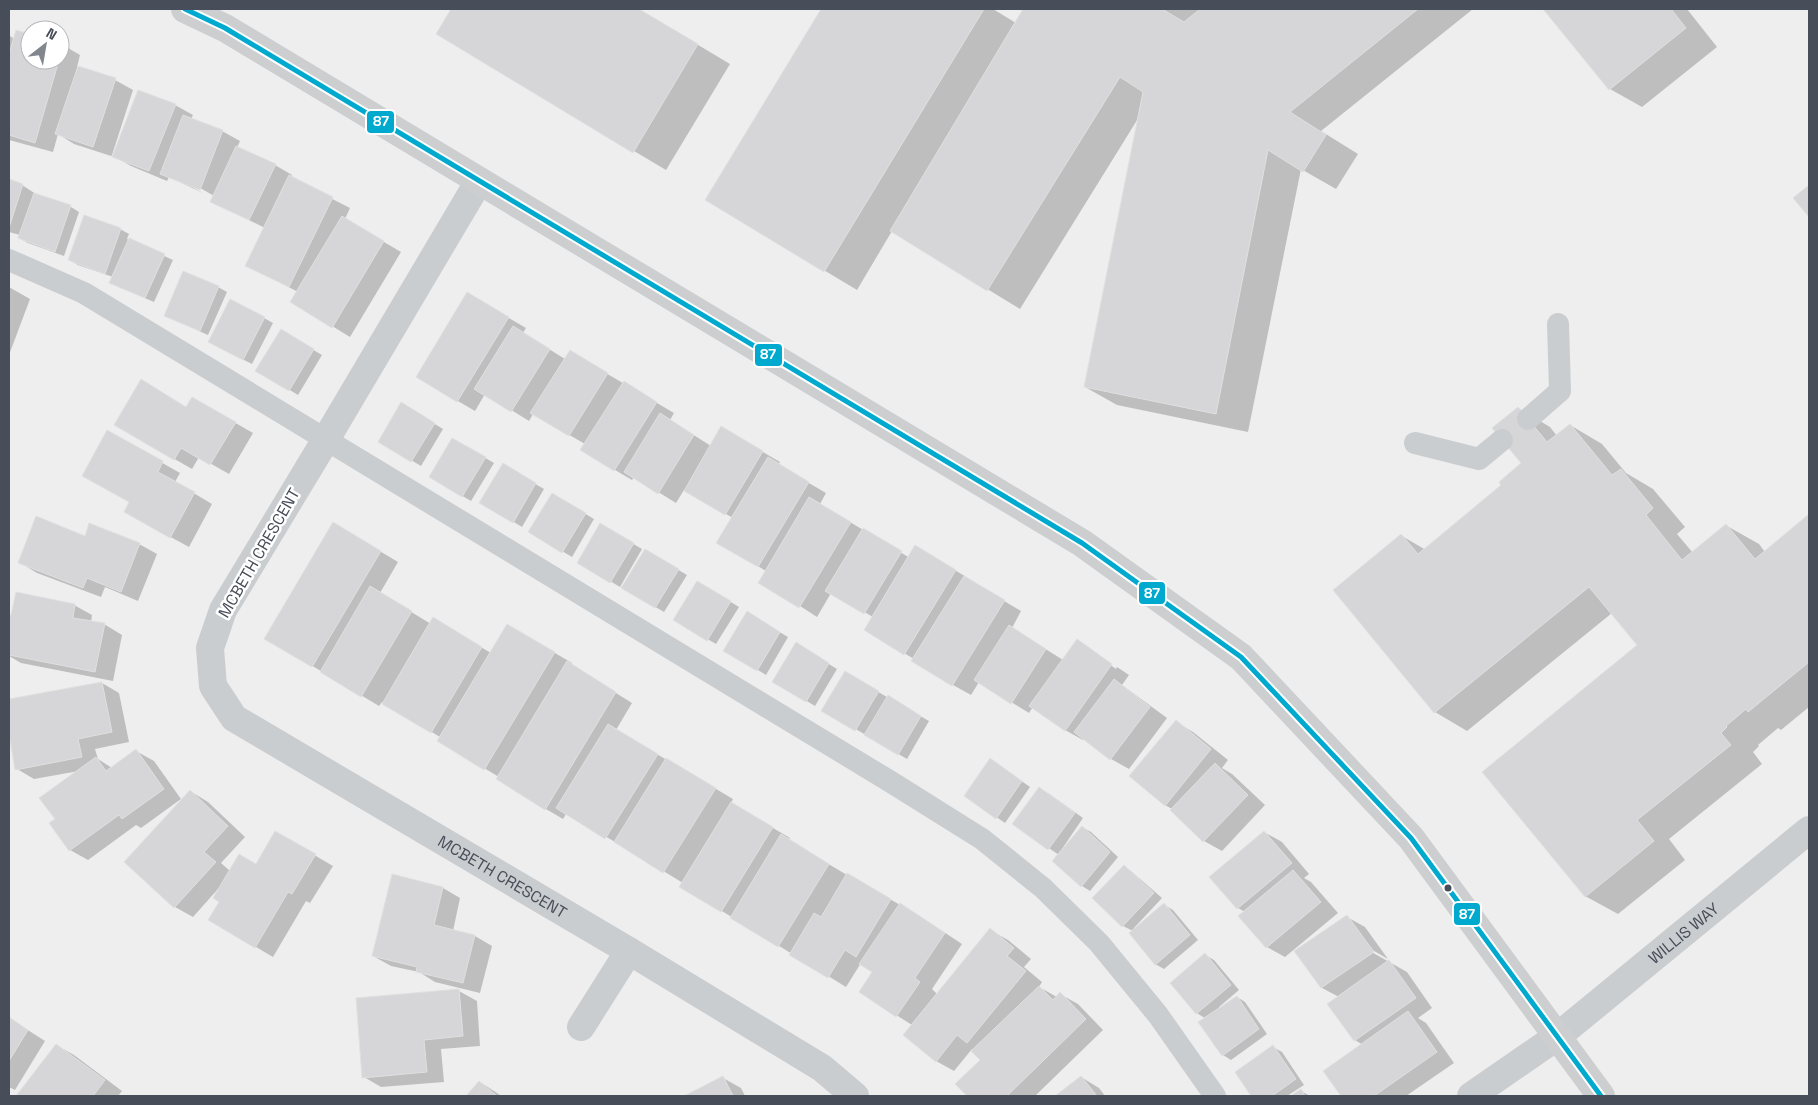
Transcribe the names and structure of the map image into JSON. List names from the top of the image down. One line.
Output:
{"streets":{"street":["MCBETH CRESCENT","WILLIS WAY"]},"lines":["transit line 87"],"north":"top right"}
